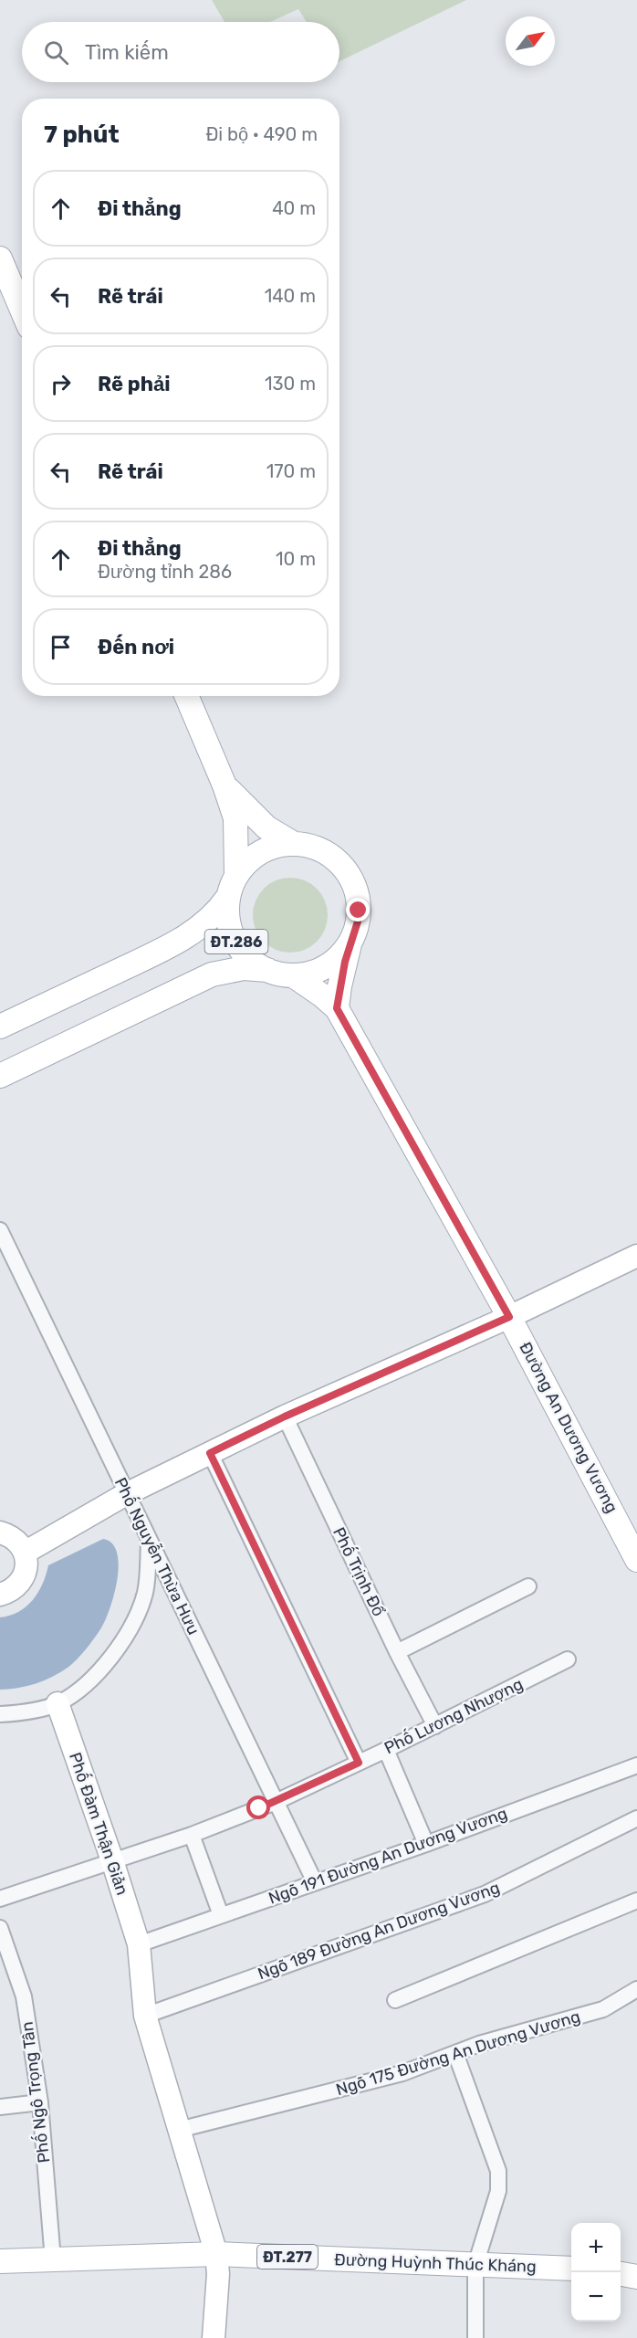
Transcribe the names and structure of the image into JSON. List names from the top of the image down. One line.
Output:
{"streets":{"main road":["ĐT.286","Đường An Dương Vương","ĐT.277","Đường Huỳnh Thúc Kháng"],"street":["Phố Nguyễn Thừa Hưu","Phố Trịnh Đổ","Phố Lương Nhượng","Phố Đàm Thận Giản","Ngõ 191 Đường An Dương Vương","Ngõ 189 Đường An Dương Vương","Ngõ 175 Đường An Dương Vương","Phố Ngô Trọng Tân"]},"crossings":[["ĐT.286","Đường An Dương Vương"],["Phố Nguyễn Thừa Hưu","Phố Lương Nhượng"],["Phố Nguyễn Thừa Hưu","Ngõ 191 Đường An Dương Vương"],["Phố Trịnh Đổ","Phố Lương Nhượng"],["Phố Lương Nhượng","Phố Đàm Thận Giản"],["Phố Đàm Thận Giản","Ngõ 191 Đường An Dương Vương"],["Phố Đàm Thận Giản","Ngõ 189 Đường An Dương Vương"],["Phố Đàm Thận Giản","Ngõ 175 Đường An Dương Vương"],["Phố Đàm Thận Giản","Đường Huỳnh Thúc Kháng"],["Phố Ngô Trọng Tân","Đường Huỳnh Thúc Kháng"]],"north":"top right","page":{"search":"Tìm kiếm","heading":["7 phút","Đi bộ · 490 m"],"list":[["Đi thẳng","40 m"],["Rẽ trái","140 m"],["Rẽ phải","130 m"],["Rẽ trái","170 m"],["Đi thẳng","Đường tỉnh 286","10 m"],"Đến nơi"],"map_buttons":["+","−"]}}
